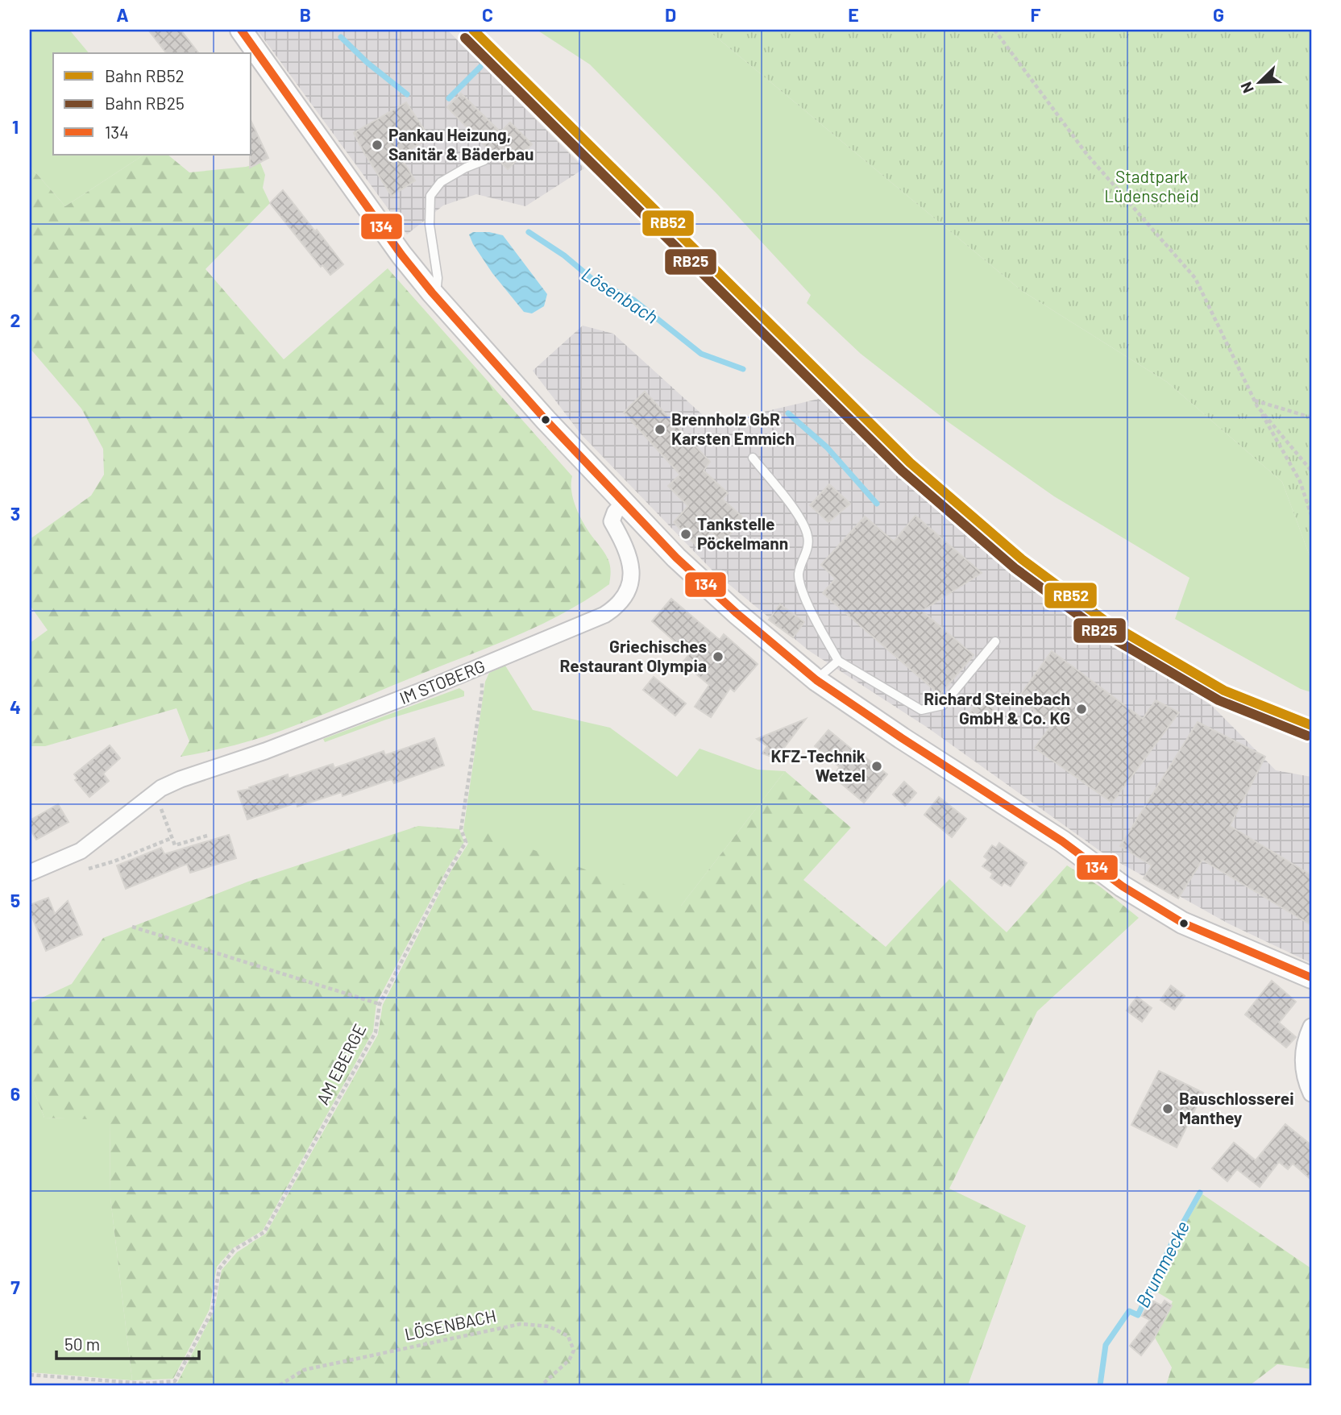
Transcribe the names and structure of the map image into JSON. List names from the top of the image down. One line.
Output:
{"streets":{"street":["IM STOBERG"],"path":["AM EBERGE","LÖSENBACH"]},"crossings":[["IM STOBERG","AM EBERGE"]],"water":["Lösenbach","Brummecke"],"parks":["Stadtpark Lüdenscheid"],"places":["Pankau Heizung, Sanitär & Bäderbau","Brennholz GbR Karsten Emmich","Tankstelle Pöckelmann","Griechisches Restaurant Olympia","Richard Steinebach GmbH & Co. KG","KFZ-Technik Wetzel","Bauschlosserei Manthey"],"lines":["rail line RB52","transit line 134","rail line RB25"],"legend":["Bahn RB52","Bahn RB25","134"],"scale_bar":"50 m","north":"bottom left","grid":{"columns":["A","B","C","D","E","F","G"],"rows":["1","2","3","4","5","6","7"]}}
